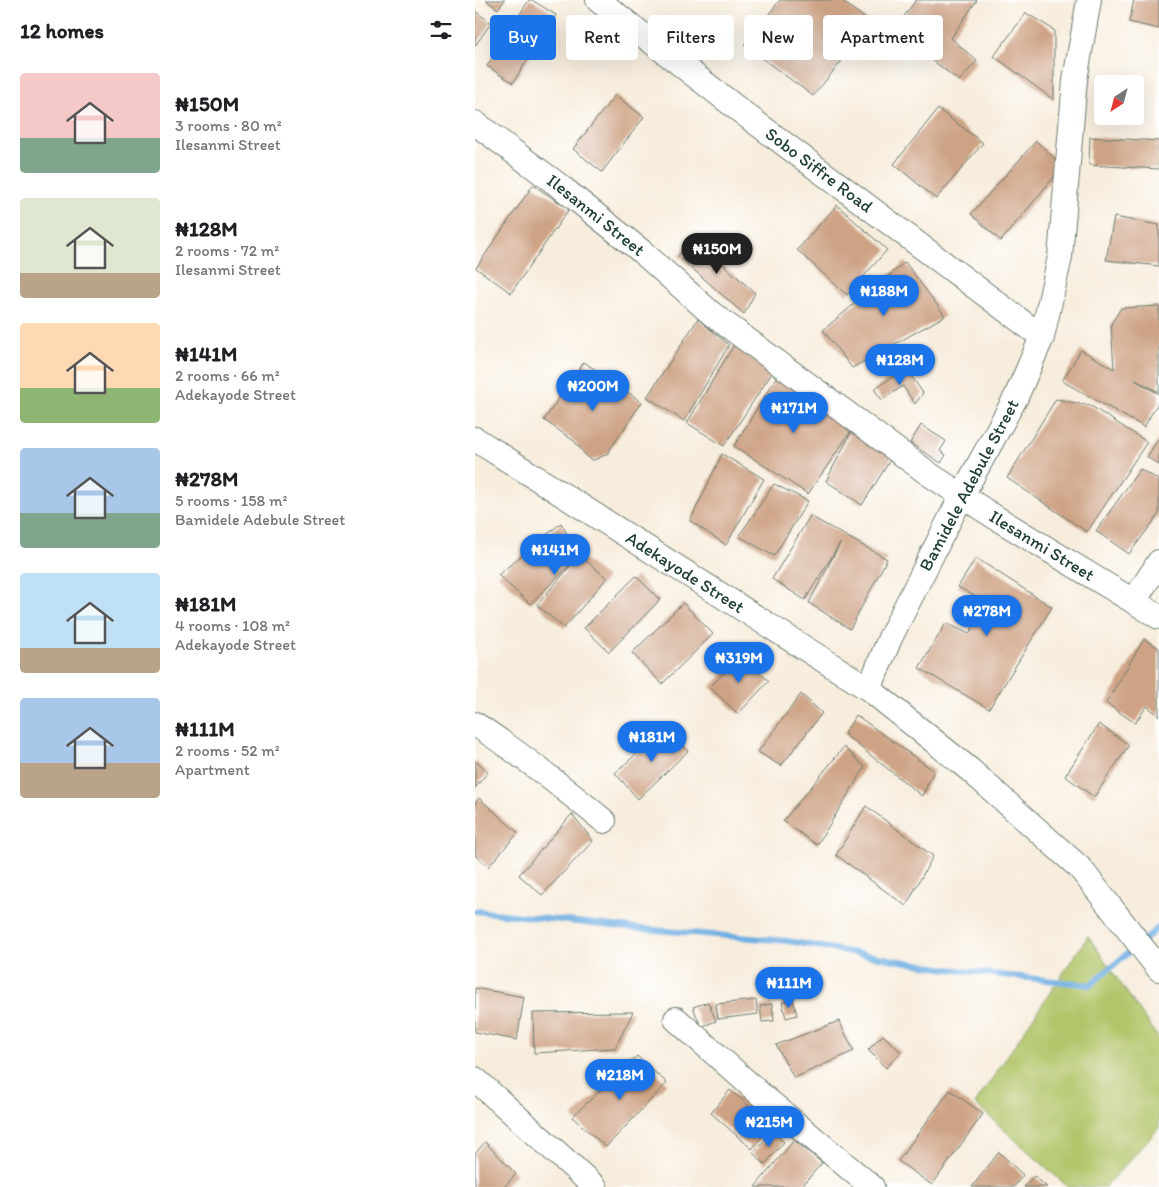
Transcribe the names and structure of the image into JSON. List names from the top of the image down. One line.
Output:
{"streets":{"street":["Sobo Siffre Road","Ilesanmi Street","Bamidele Adebule Street","Adekayode Street"]},"crossings":[["Sobo Siffre Road","Bamidele Adebule Street"],["Ilesanmi Street","Bamidele Adebule Street"],["Bamidele Adebule Street","Adekayode Street"]],"north":"bottom left","page":{"heading":"12 homes","chip":["Buy","Rent","Filters","New","Apartment"],"list":[{"name":"₦150M","note":"3 rooms · 80 m² · Ilesanmi Street"},{"name":"₦128M","note":"2 rooms · 72 m² · Ilesanmi Street"},{"name":"₦141M","note":"2 rooms · 66 m² · Adekayode Street"},{"name":"₦278M","note":"5 rooms · 158 m² · Bamidele Adebule Street"},{"name":"₦181M","note":"4 rooms · 108 m² · Adekayode Street"},{"name":"₦111M","note":"2 rooms · 52 m² · Apartment"}],"price":["₦150M","₦188M","₦128M","₦200M","₦171M","₦141M","₦278M","₦319M","₦181M","₦111M","₦218M","₦215M"]}}
